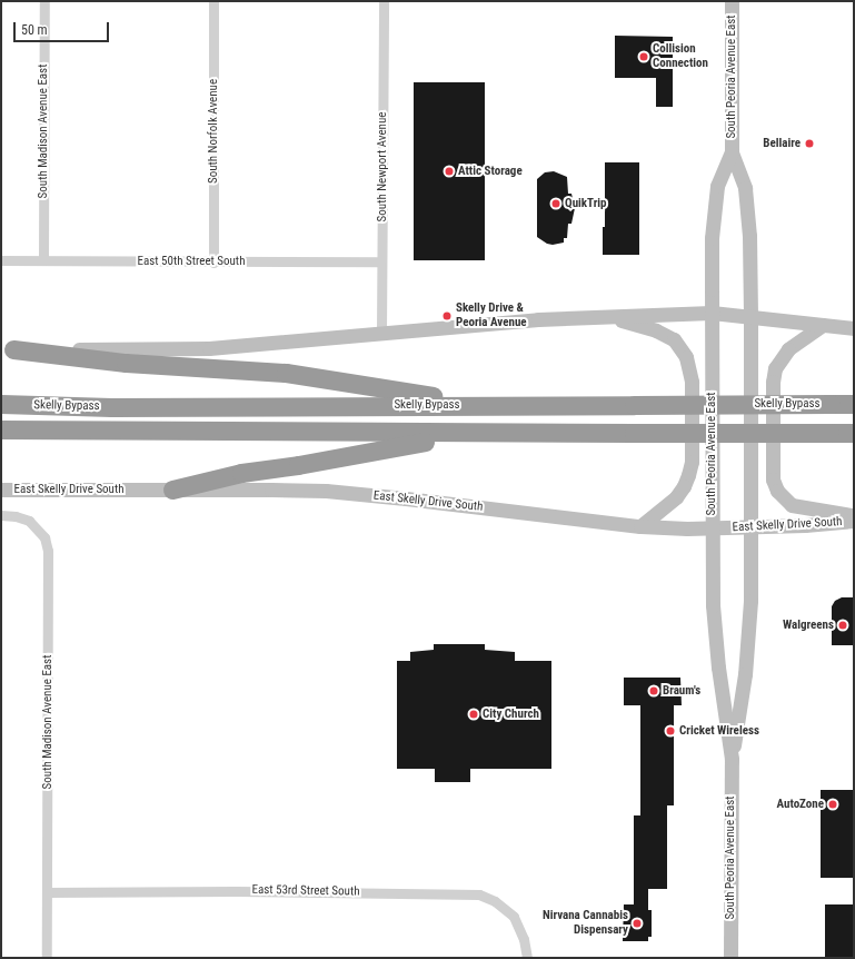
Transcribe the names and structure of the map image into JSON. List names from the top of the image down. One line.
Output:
{"streets":{"highway":["Skelly Bypass"],"main road":["South Peoria Avenue East","East Skelly Drive South"],"street":["South Madison Avenue East","South Norfolk Avenue","South Newport Avenue","East 50th Street South","East 53rd Street South"]},"crossings":[["South Peoria Avenue East","East Skelly Drive South"],["South Madison Avenue East","East 50th Street South"],["South Madison Avenue East","East 53rd Street South"],["South Norfolk Avenue","East 50th Street South"],["South Newport Avenue","East 50th Street South"]],"places":["Collision Connection","Bellaire","Attic Storage","QuikTrip","Skelly Drive & Peoria Avenue","Walgreens","Braum's","City Church","Cricket Wireless","AutoZone","Nirvana Cannabis Dispensary"],"scale_bar":"50 m"}
